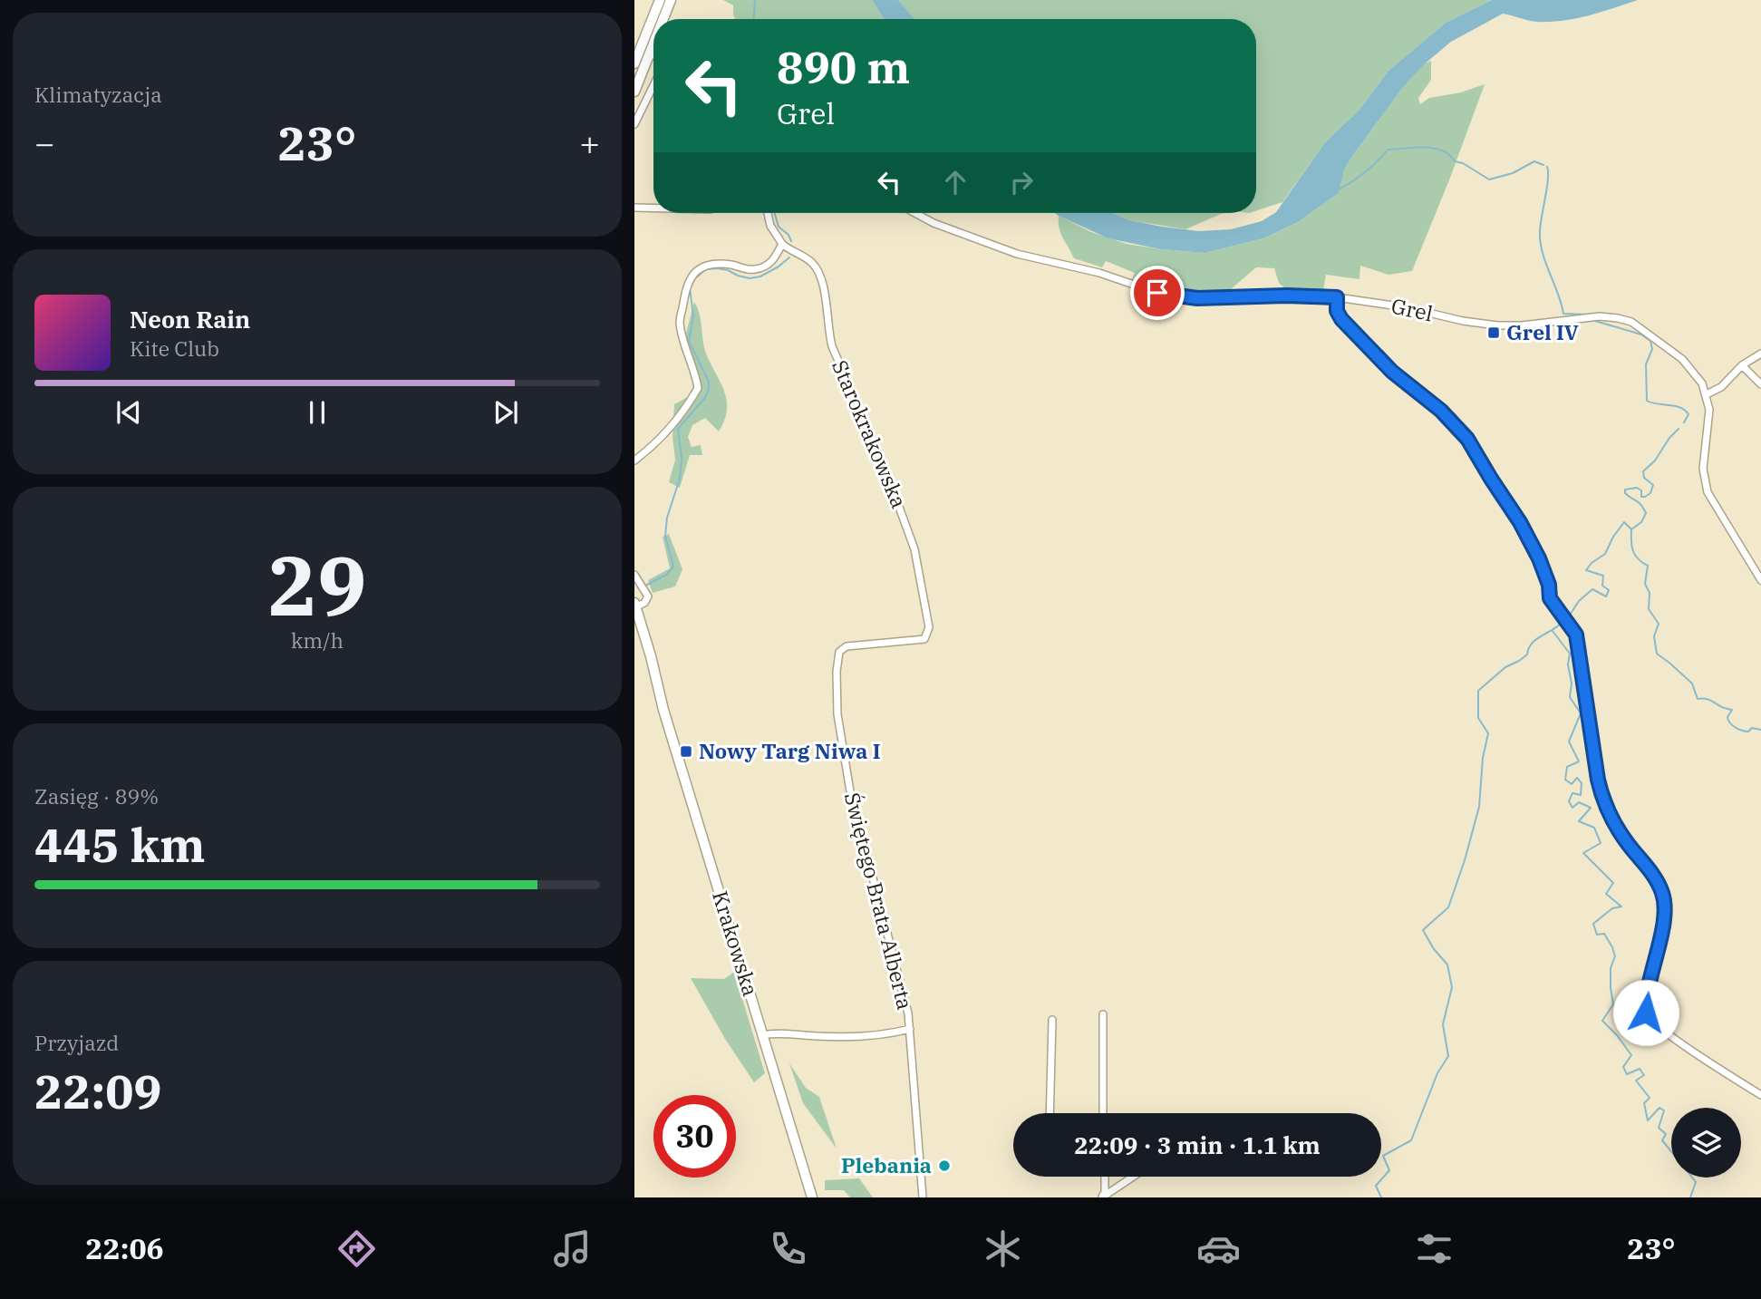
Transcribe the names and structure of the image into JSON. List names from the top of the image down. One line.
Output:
{"streets":{"main road":["Krakowska"],"street":["Grel","Starokrakowska","Świętego Brata Alberta"]},"crossings":[["Starokrakowska","Świętego Brata Alberta"]],"places":{"transit":["Grel IV","Nowy Targ Niwa I"],"other":["Plebania"]},"page":{"tile":["Klimatyzacja",["29","km/h"],["Zasięg · 89%","445 km"],["Przyjazd","22:09"]],"turn":["890 m","Grel"],"heat":["−","23°","+"],"song":["Neon Rain","Kite Club"],"limit":"30","trip":"22:09 · 3 min · 1.1 km","tabs":["22:06","23°"]}}
